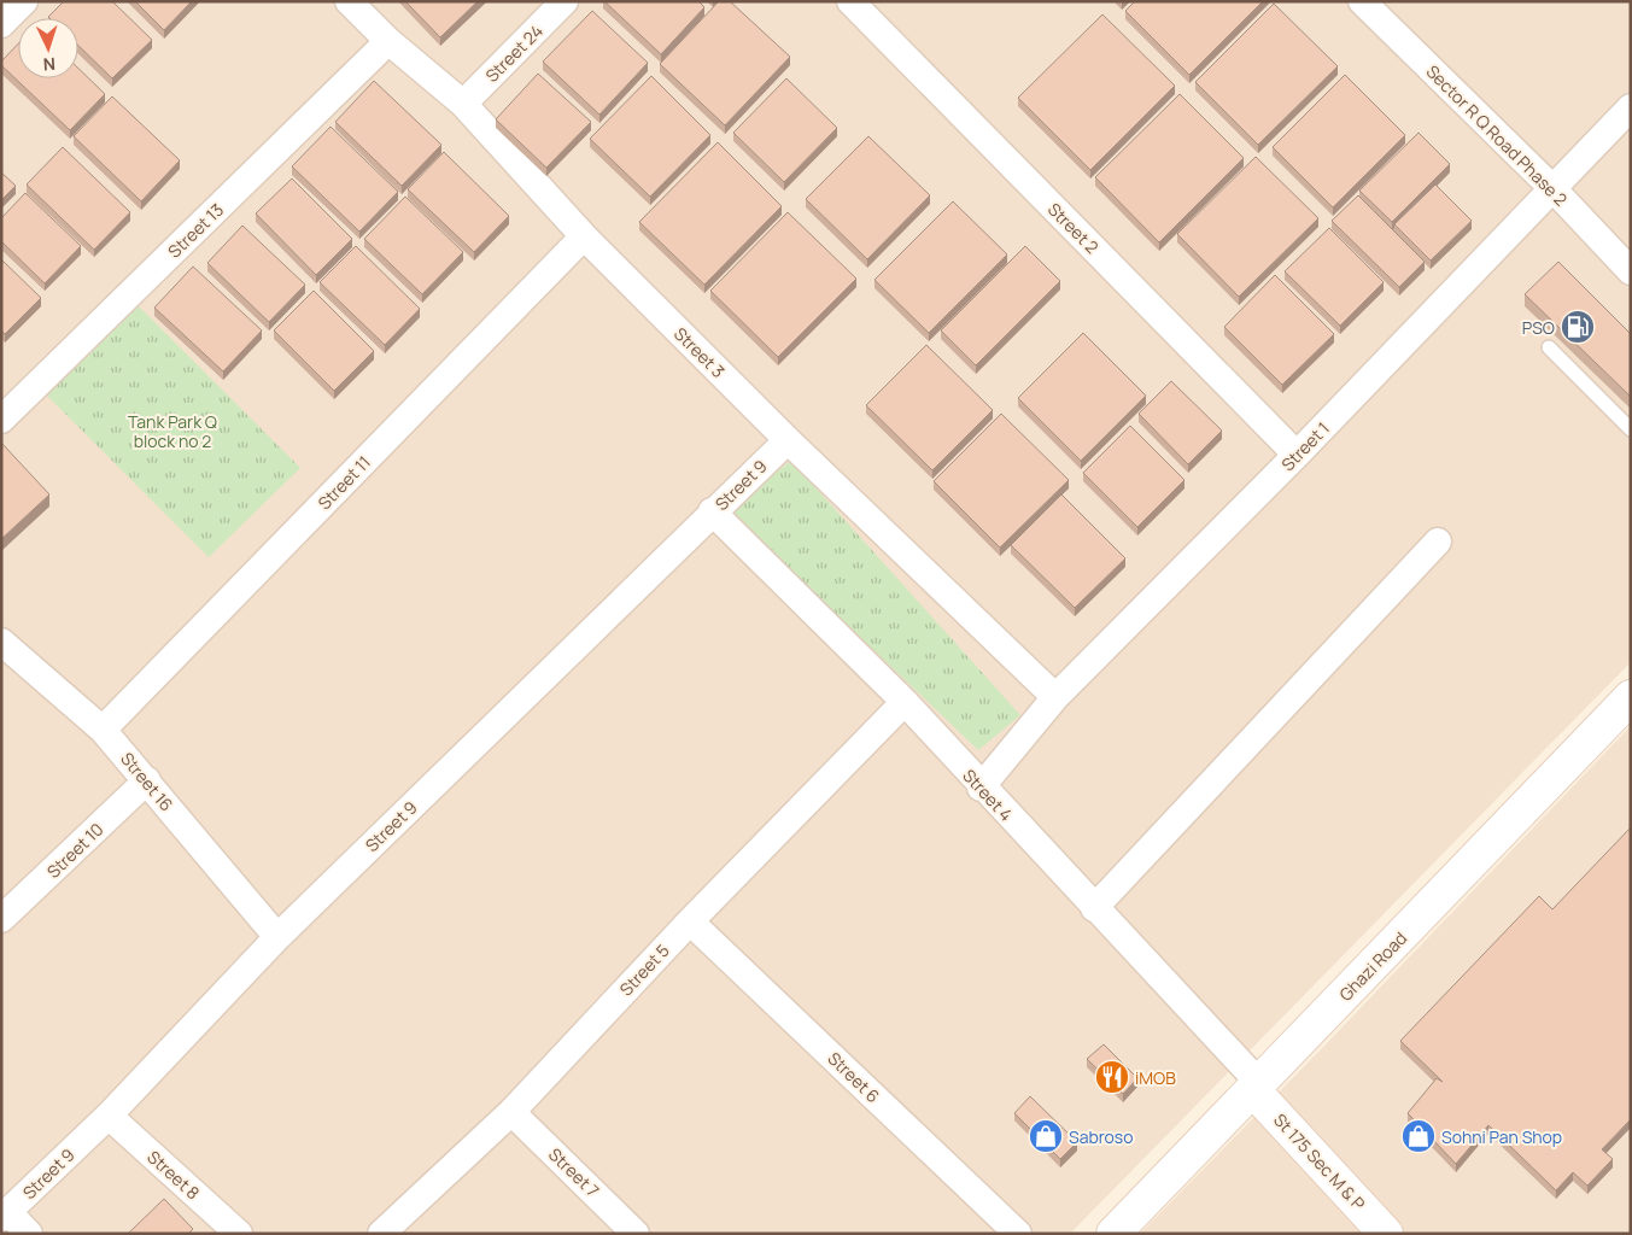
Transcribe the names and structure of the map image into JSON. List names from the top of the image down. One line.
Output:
{"streets":{"main road":["Ghazi Road","St 175 Sec M & P"],"street":["Street 24","Sector R Q Road Phase 2","Street 2","Street 13","Street 3","Street 1","Street 11","Street 9","Street 16","Street 4","Street 10","Street 5","Street 6","Street 7","Street 8"]},"crossings":[["Street 24","Street 3"],["Sector R Q Road Phase 2","Street 1"],["Street 2","Street 1"],["Street 13","Street 3"],["Street 3","Street 1"],["Street 3","Street 11"],["Street 3","Street 9"],["Street 1","Street 4"],["Street 11","Street 16"],["Street 9","Street 16"],["Street 9","Street 4"],["Street 9","Street 8"],["Street 16","Street 10"],["Street 4","Ghazi Road"],["Street 4","Street 5"],["Street 4","St 175 Sec M & P"],["Ghazi Road","St 175 Sec M & P"],["Street 5","Street 6"],["Street 5","Street 7"]],"parks":["Tank Park Q block no 2"],"places":{"fuel station":["PSO"],"restaurant":["iMOB"],"shop":["Sabroso","Sohni Pan Shop"]},"north":"bottom"}
